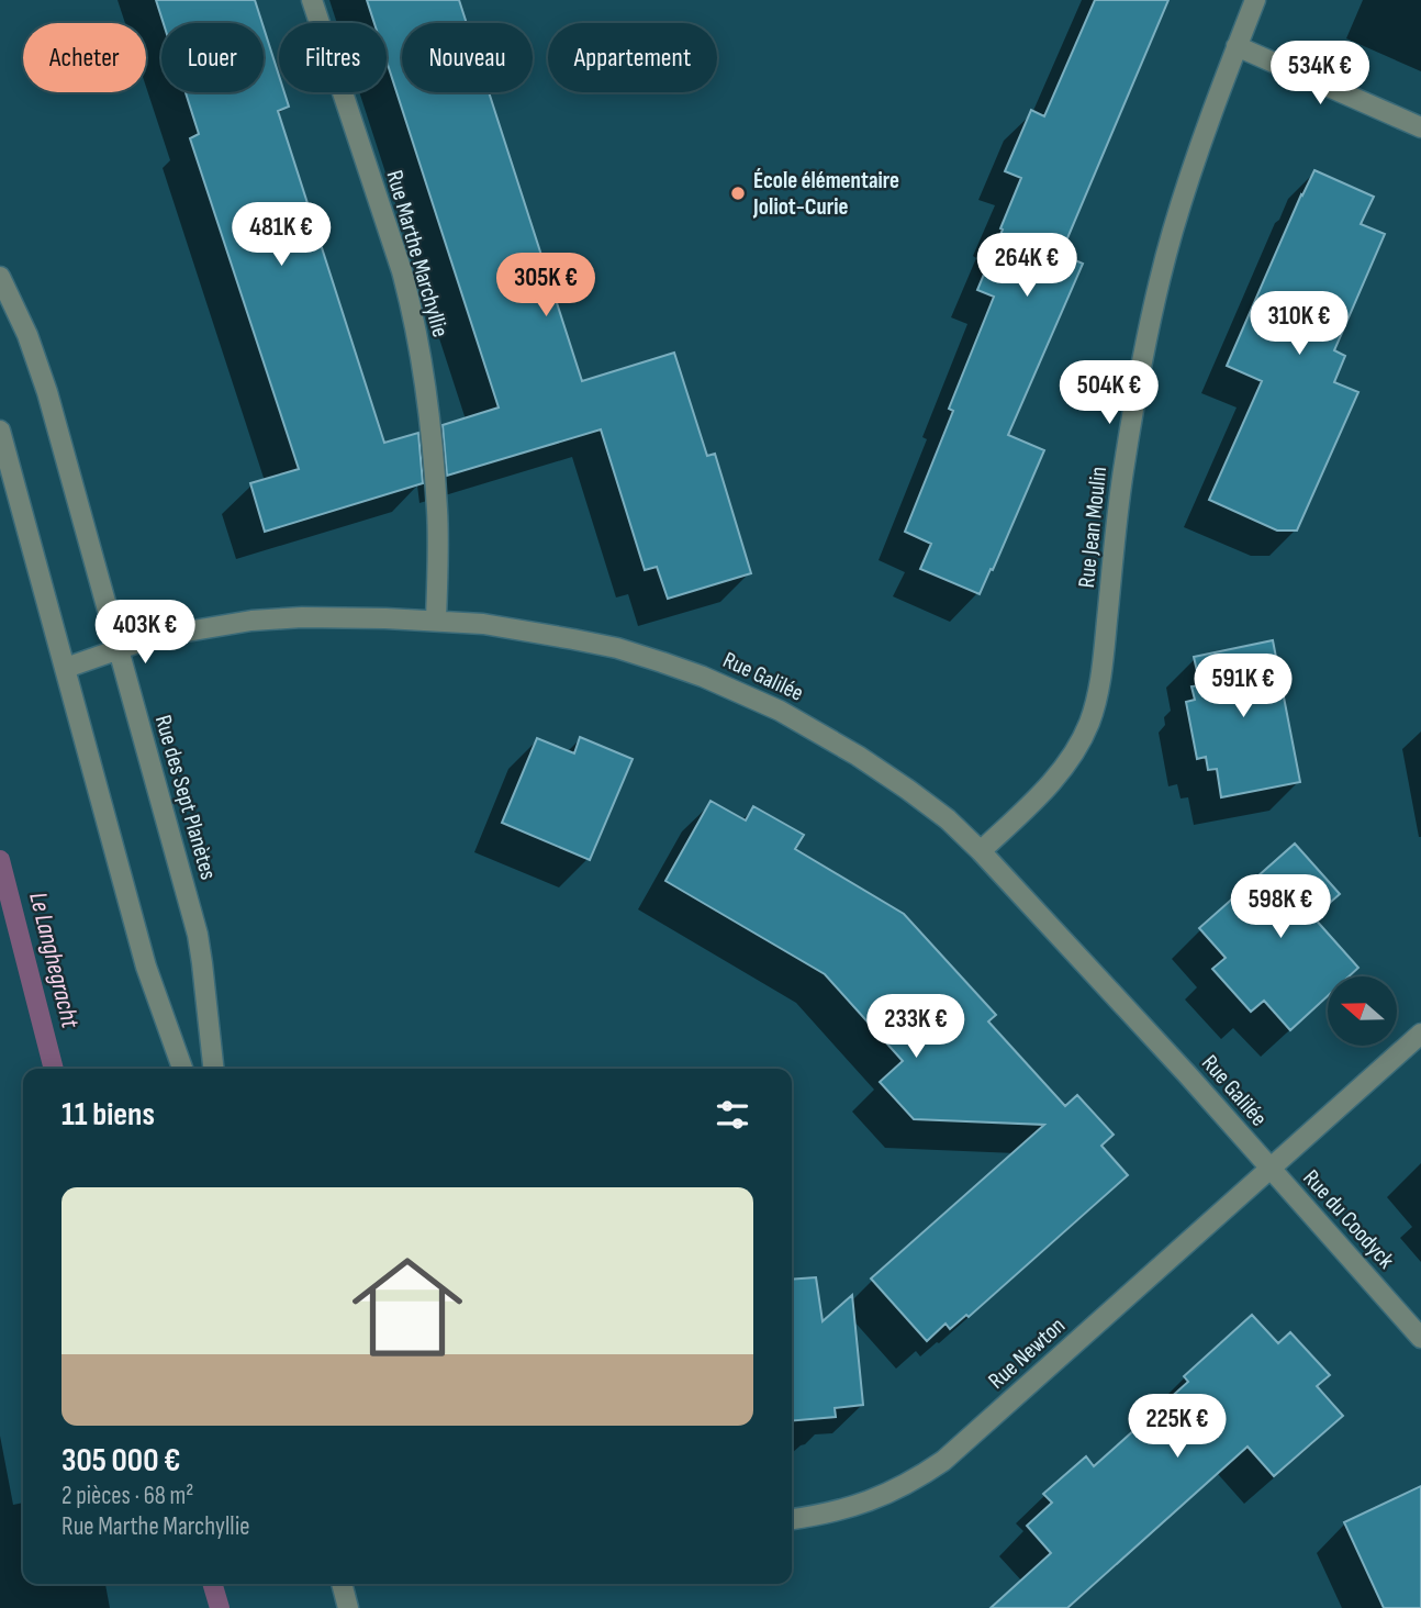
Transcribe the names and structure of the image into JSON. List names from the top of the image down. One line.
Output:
{"streets":{"street":["Rue Marthe Marchyllie","Rue Jean Moulin","Rue Galilée","Rue des Sept Planètes","Rue du Coodyck","Rue Newton"]},"crossings":[["Rue Marthe Marchyllie","Rue Galilée"],["Rue Jean Moulin","Rue Galilée"],["Rue Galilée","Rue des Sept Planètes"],["Rue Galilée","Rue du Coodyck"],["Rue Galilée","Rue Newton"],["Rue du Coodyck","Rue Newton"]],"water":["Le Langhegracht"],"places":["École élémentaire Joliot-Curie"],"north":"left","page":{"chip":["Acheter","Louer","Filtres","Nouveau","Appartement"],"price":["534K €","481K €","264K €","305K €","310K €","504K €","403K €","591K €","598K €","233K €","225K €"],"heading":"11 biens","list":[{"name":"305 000 €","note":"2 pièces · 68 m² · Rue Marthe Marchyllie"}]}}
